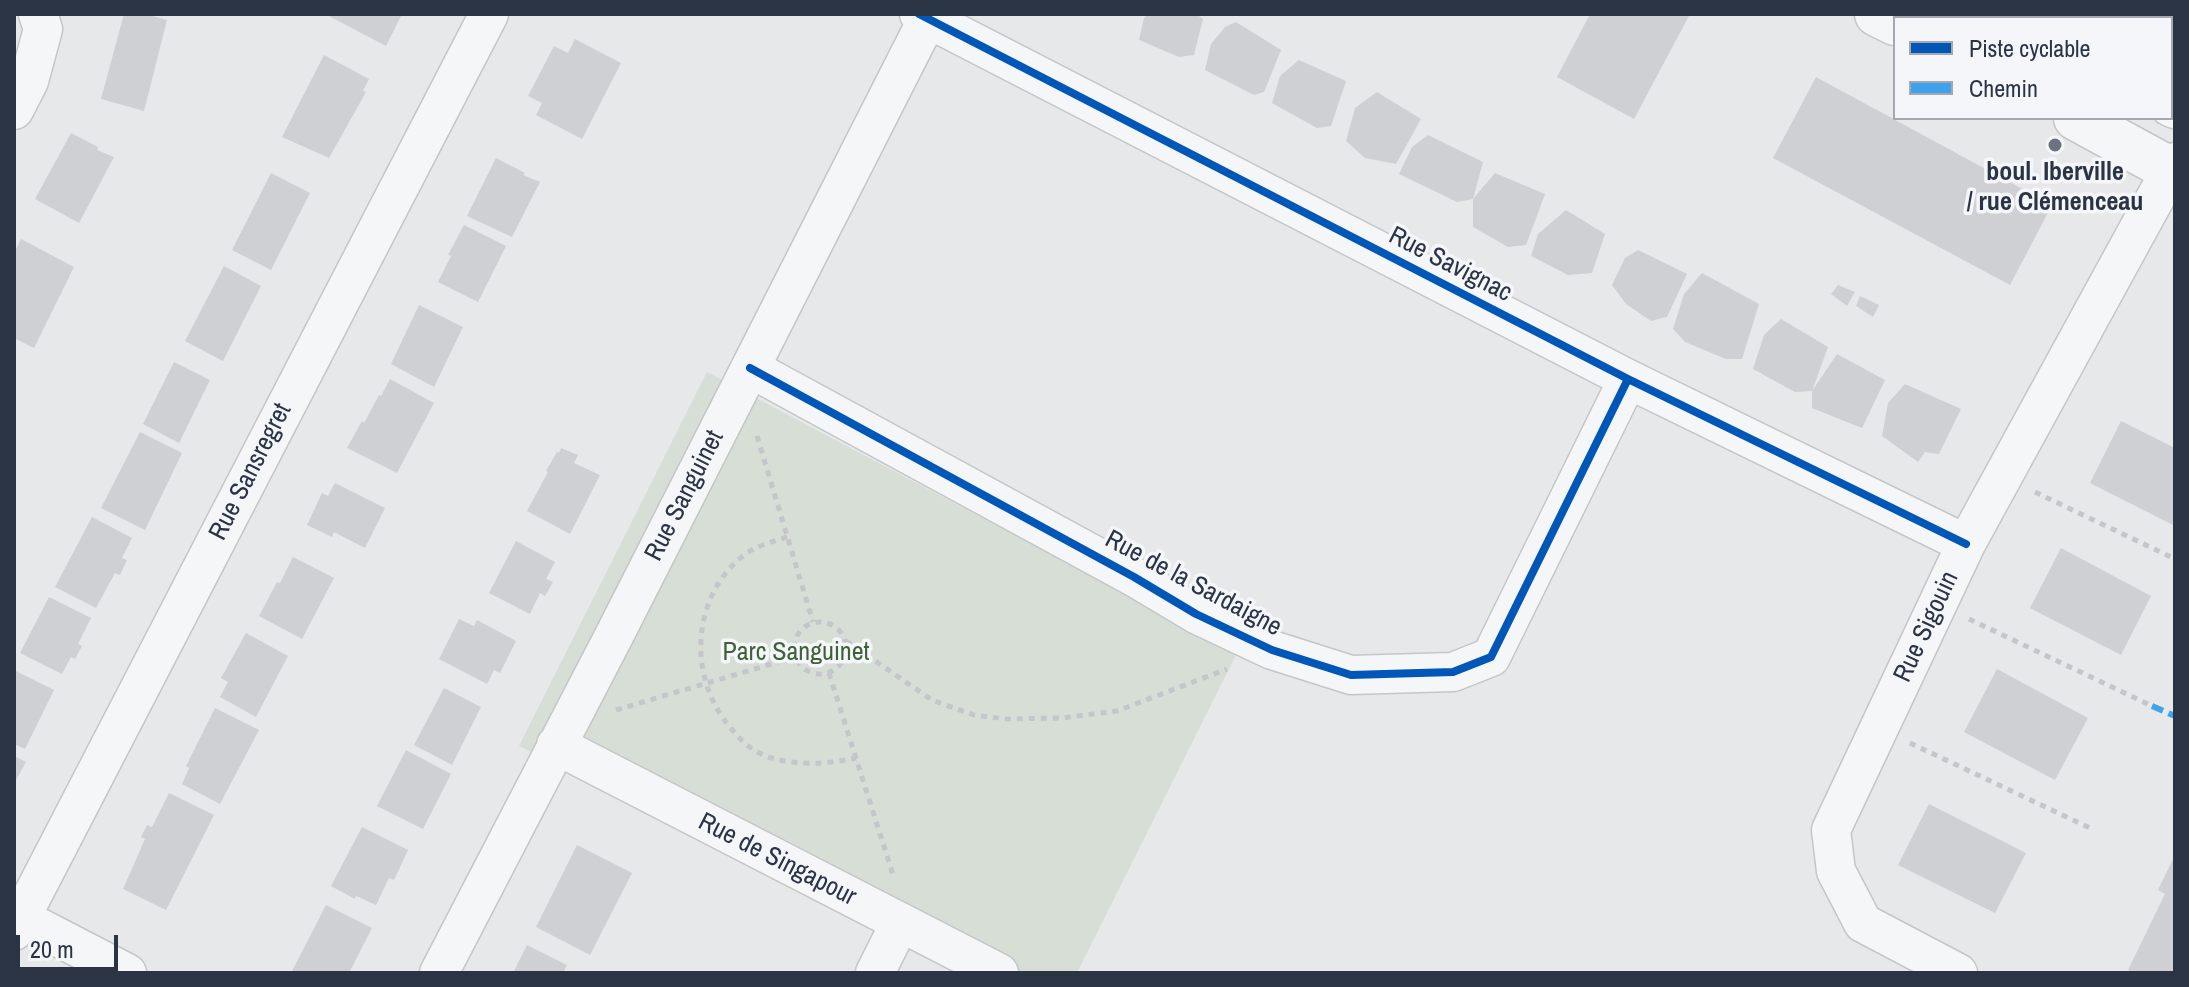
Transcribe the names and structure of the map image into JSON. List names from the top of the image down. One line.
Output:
{"streets":{"street":["Rue Savignac","Rue Sansregret","Rue Sanguinet","Rue de la Sardaigne","Rue Sigouin","Rue de Singapour"]},"crossings":[["Rue Savignac","Rue Sanguinet"],["Rue Savignac","Rue de la Sardaigne"],["Rue Savignac","Rue Sigouin"],["Rue Sanguinet","Rue de la Sardaigne"],["Rue Sanguinet","Rue de Singapour"]],"parks":["Parc Sanguinet"],"places":["boul. Iberville / rue Clémenceau"],"legend":["Piste cyclable","Chemin"],"scale_bar":"20 m"}
